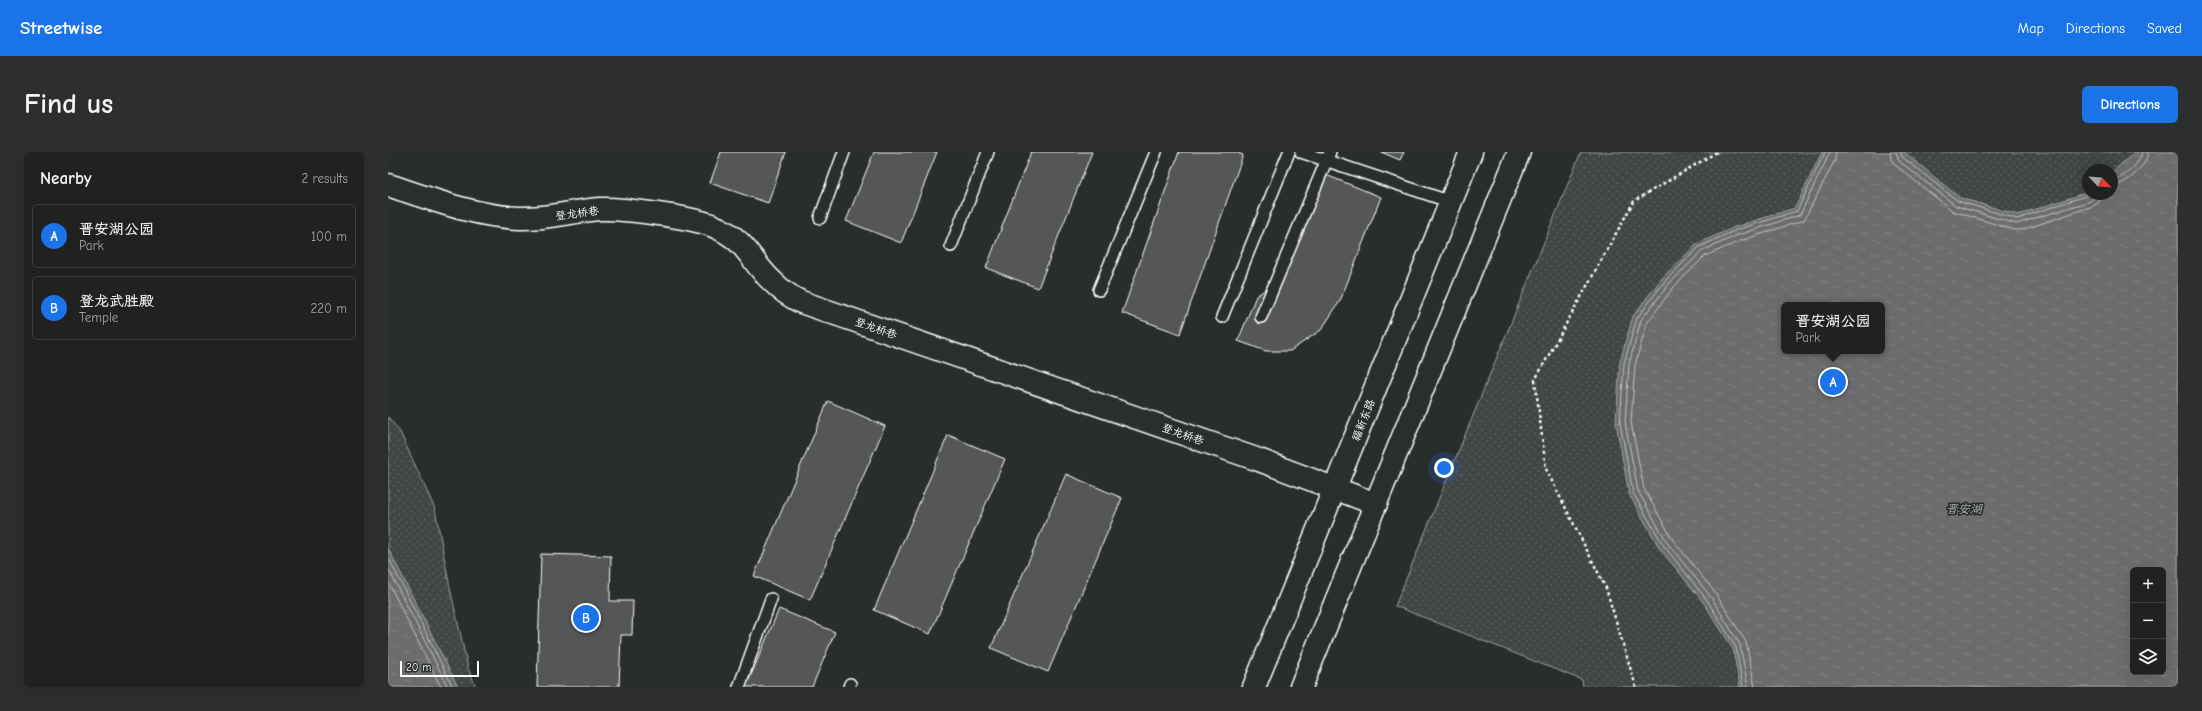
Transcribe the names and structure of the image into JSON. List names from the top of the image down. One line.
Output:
{"streets":{"main road":["登龙桥巷","福新东路"]},"crossings":[["登龙桥巷","福新东路"]],"water":["晋安湖"],"scale_bar":"20 m","north":"bottom right","page":{"header":"Streetwise","nav":["Map","Directions","Saved"],"buttons":"Directions","title":"Find us","heading":["Nearby","2 results"],"list":[{"mark":"A","name":"晋安湖公园","note":"Park","value":"100 m"},{"mark":"B","name":"登龙武胜殿","note":"Temple","value":"220 m"}],"popup":["晋安湖公园","Park"],"pins":["A","B"],"map_buttons":["+","−"],"scale":"20 m"}}
